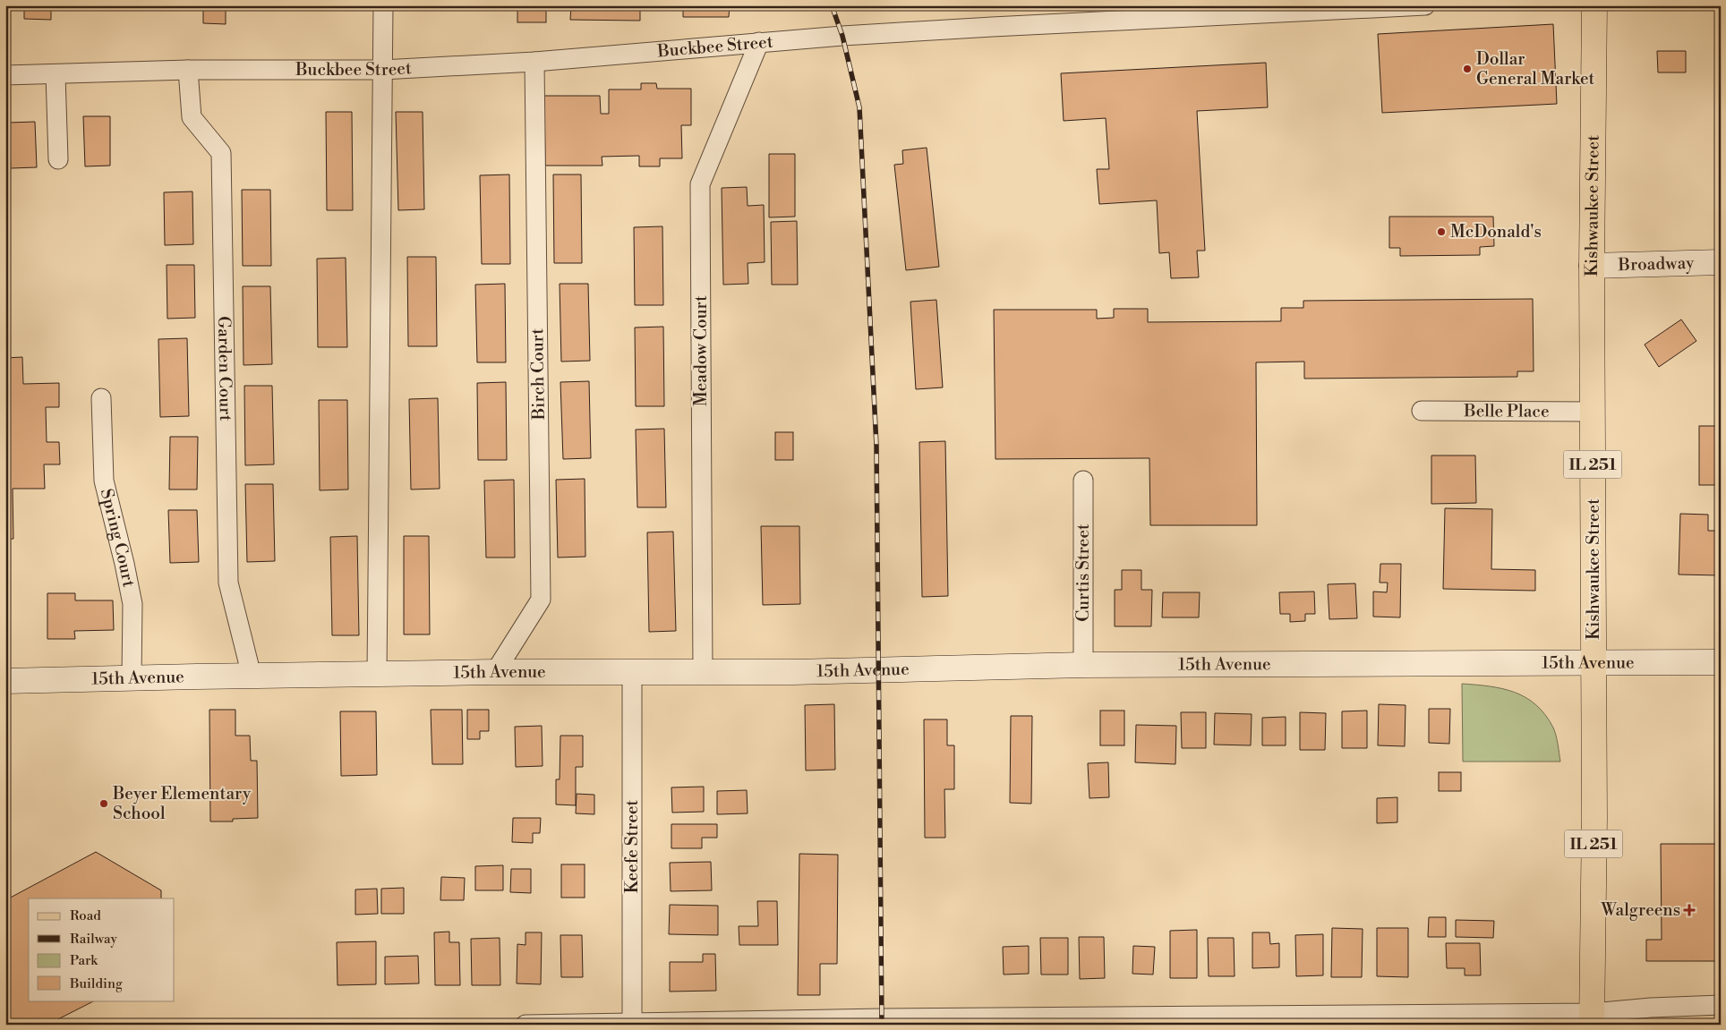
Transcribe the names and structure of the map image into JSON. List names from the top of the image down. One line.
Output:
{"streets":{"main road":["Kishwaukee Street","Broadway","IL 251","15th Avenue"],"street":["Buckbee Street","Meadow Court","Garden Court","Birch Court","Belle Place","Spring Court","Curtis Street","Keefe Street"]},"crossings":[["Buckbee Street","Meadow Court"],["Buckbee Street","Garden Court"],["Buckbee Street","Birch Court"],["Kishwaukee Street","Broadway"],["Kishwaukee Street","Belle Place"],["Kishwaukee Street","15th Avenue"],["Meadow Court","15th Avenue"],["Garden Court","15th Avenue"],["Birch Court","15th Avenue"],["Spring Court","15th Avenue"],["Curtis Street","15th Avenue"],["15th Avenue","Keefe Street"]],"places":{"other":["Dollar General Market","McDonald's","Beyer Elementary School"],"health":["Walgreens"]},"legend":["Road","Railway","Park","Building"]}
